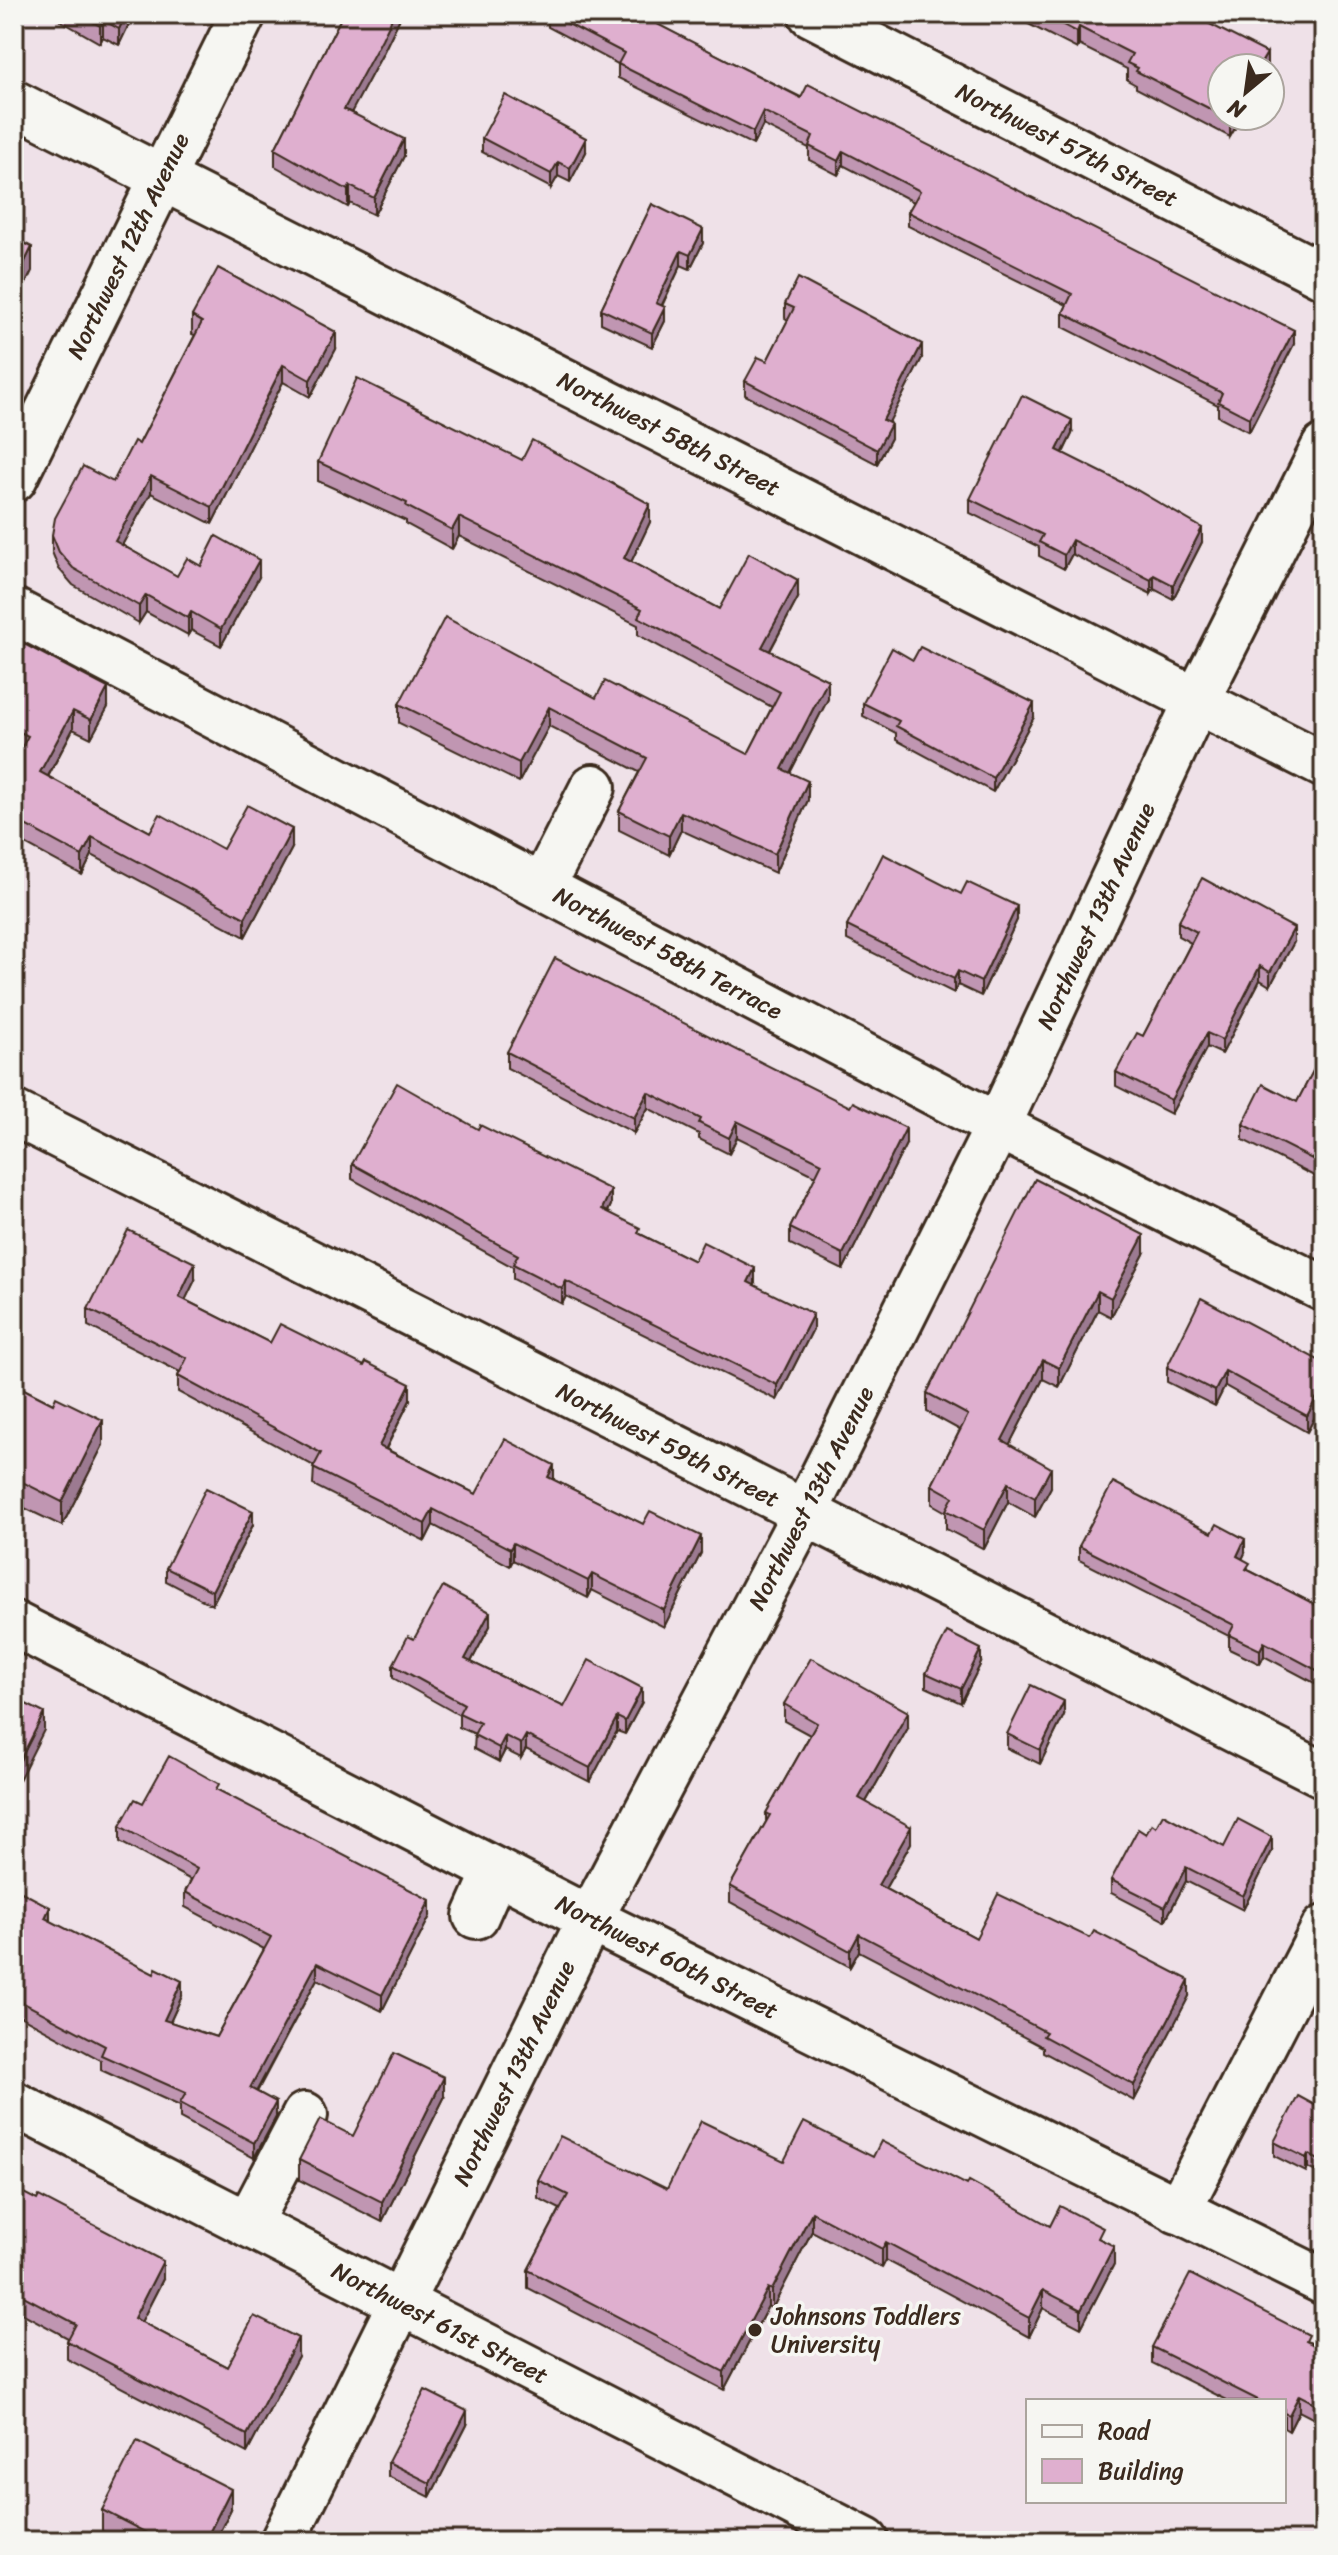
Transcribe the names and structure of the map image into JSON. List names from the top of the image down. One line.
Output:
{"streets":{"street":["Northwest 57th Street","Northwest 12th Avenue","Northwest 58th Street","Northwest 13th Avenue","Northwest 58th Terrace","Northwest 59th Street","Northwest 60th Street","Northwest 61st Street"]},"crossings":[["Northwest 12th Avenue","Northwest 58th Street"],["Northwest 58th Street","Northwest 13th Avenue"],["Northwest 13th Avenue","Northwest 58th Terrace"],["Northwest 13th Avenue","Northwest 59th Street"],["Northwest 13th Avenue","Northwest 60th Street"],["Northwest 13th Avenue","Northwest 61st Street"]],"places":["Johnsons Toddlers University"],"legend":["Road","Building"],"north":"bottom left"}
